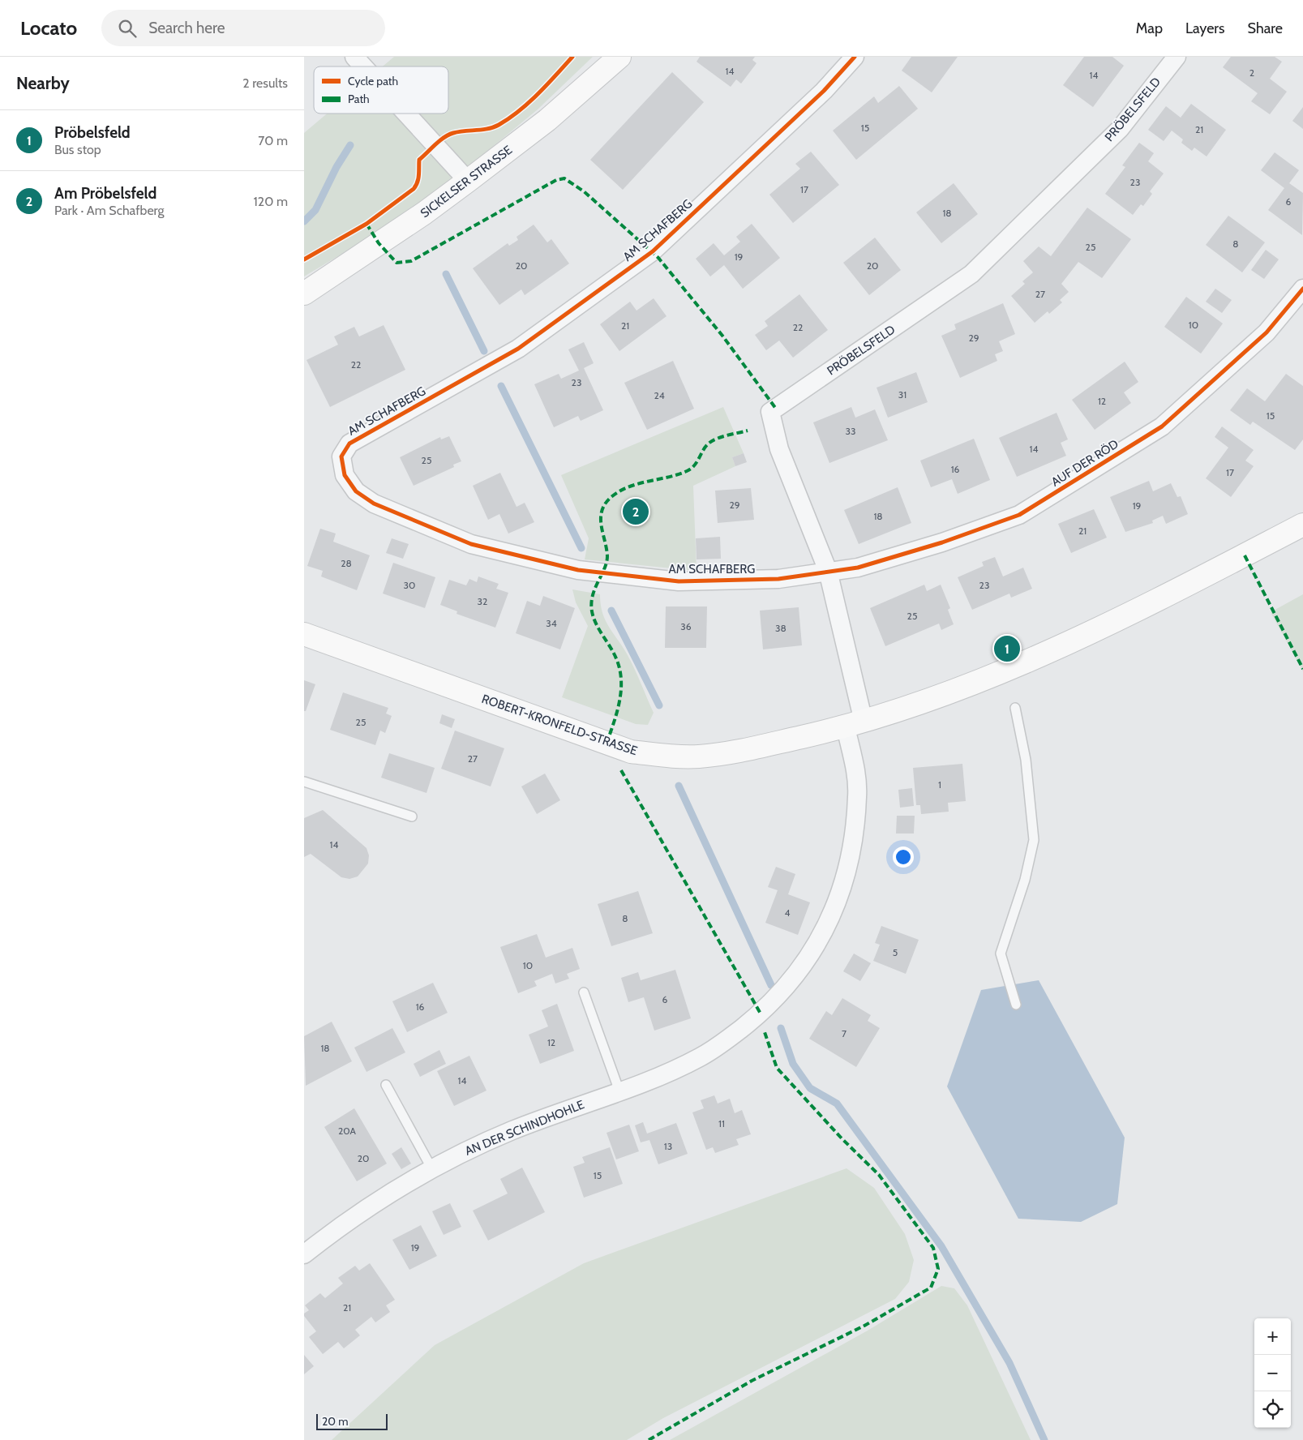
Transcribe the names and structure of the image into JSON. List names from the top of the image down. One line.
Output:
{"streets":{"street":["PRÖBELSFELD","SICKELSER STRASSE","AM SCHAFBERG","AUF DER RÖD","ROBERT-KRONFELD-STRASSE","AN DER SCHINDHOHLE"]},"crossings":[["PRÖBELSFELD","AM SCHAFBERG"],["PRÖBELSFELD","AUF DER RÖD"],["PRÖBELSFELD","ROBERT-KRONFELD-STRASSE"],["PRÖBELSFELD","AN DER SCHINDHOHLE"],["AM SCHAFBERG","AUF DER RÖD"],["ROBERT-KRONFELD-STRASSE","AN DER SCHINDHOHLE"]],"house_numbers":["14","2","14","15","21","23","17","6","18","8","25","19","20","20","27","10","21","22","29","22","23","31","24","12","15","33","14","25","16","17","29","19","18","21","28","30","23","32","25","34","36","38","25","27","1","14","4","8","5","10","6","16","7","12","18","14","11","20A","13","20","15","19","21"],"legend":["Cycle path","Path"],"scale_bar":"20 m","page":{"header":"Locato","search":"Search here","nav":["Map","Layers","Share"],"heading":["Nearby","2 results"],"list":[{"mark":"1","name":"Pröbelsfeld","note":"Bus stop","value":"70 m"},{"mark":"2","name":"Am Pröbelsfeld","note":"Park · Am Schafberg","value":"120 m"}],"pins":["2","1"],"map_buttons":["+","−"],"scale":"20 m"}}
